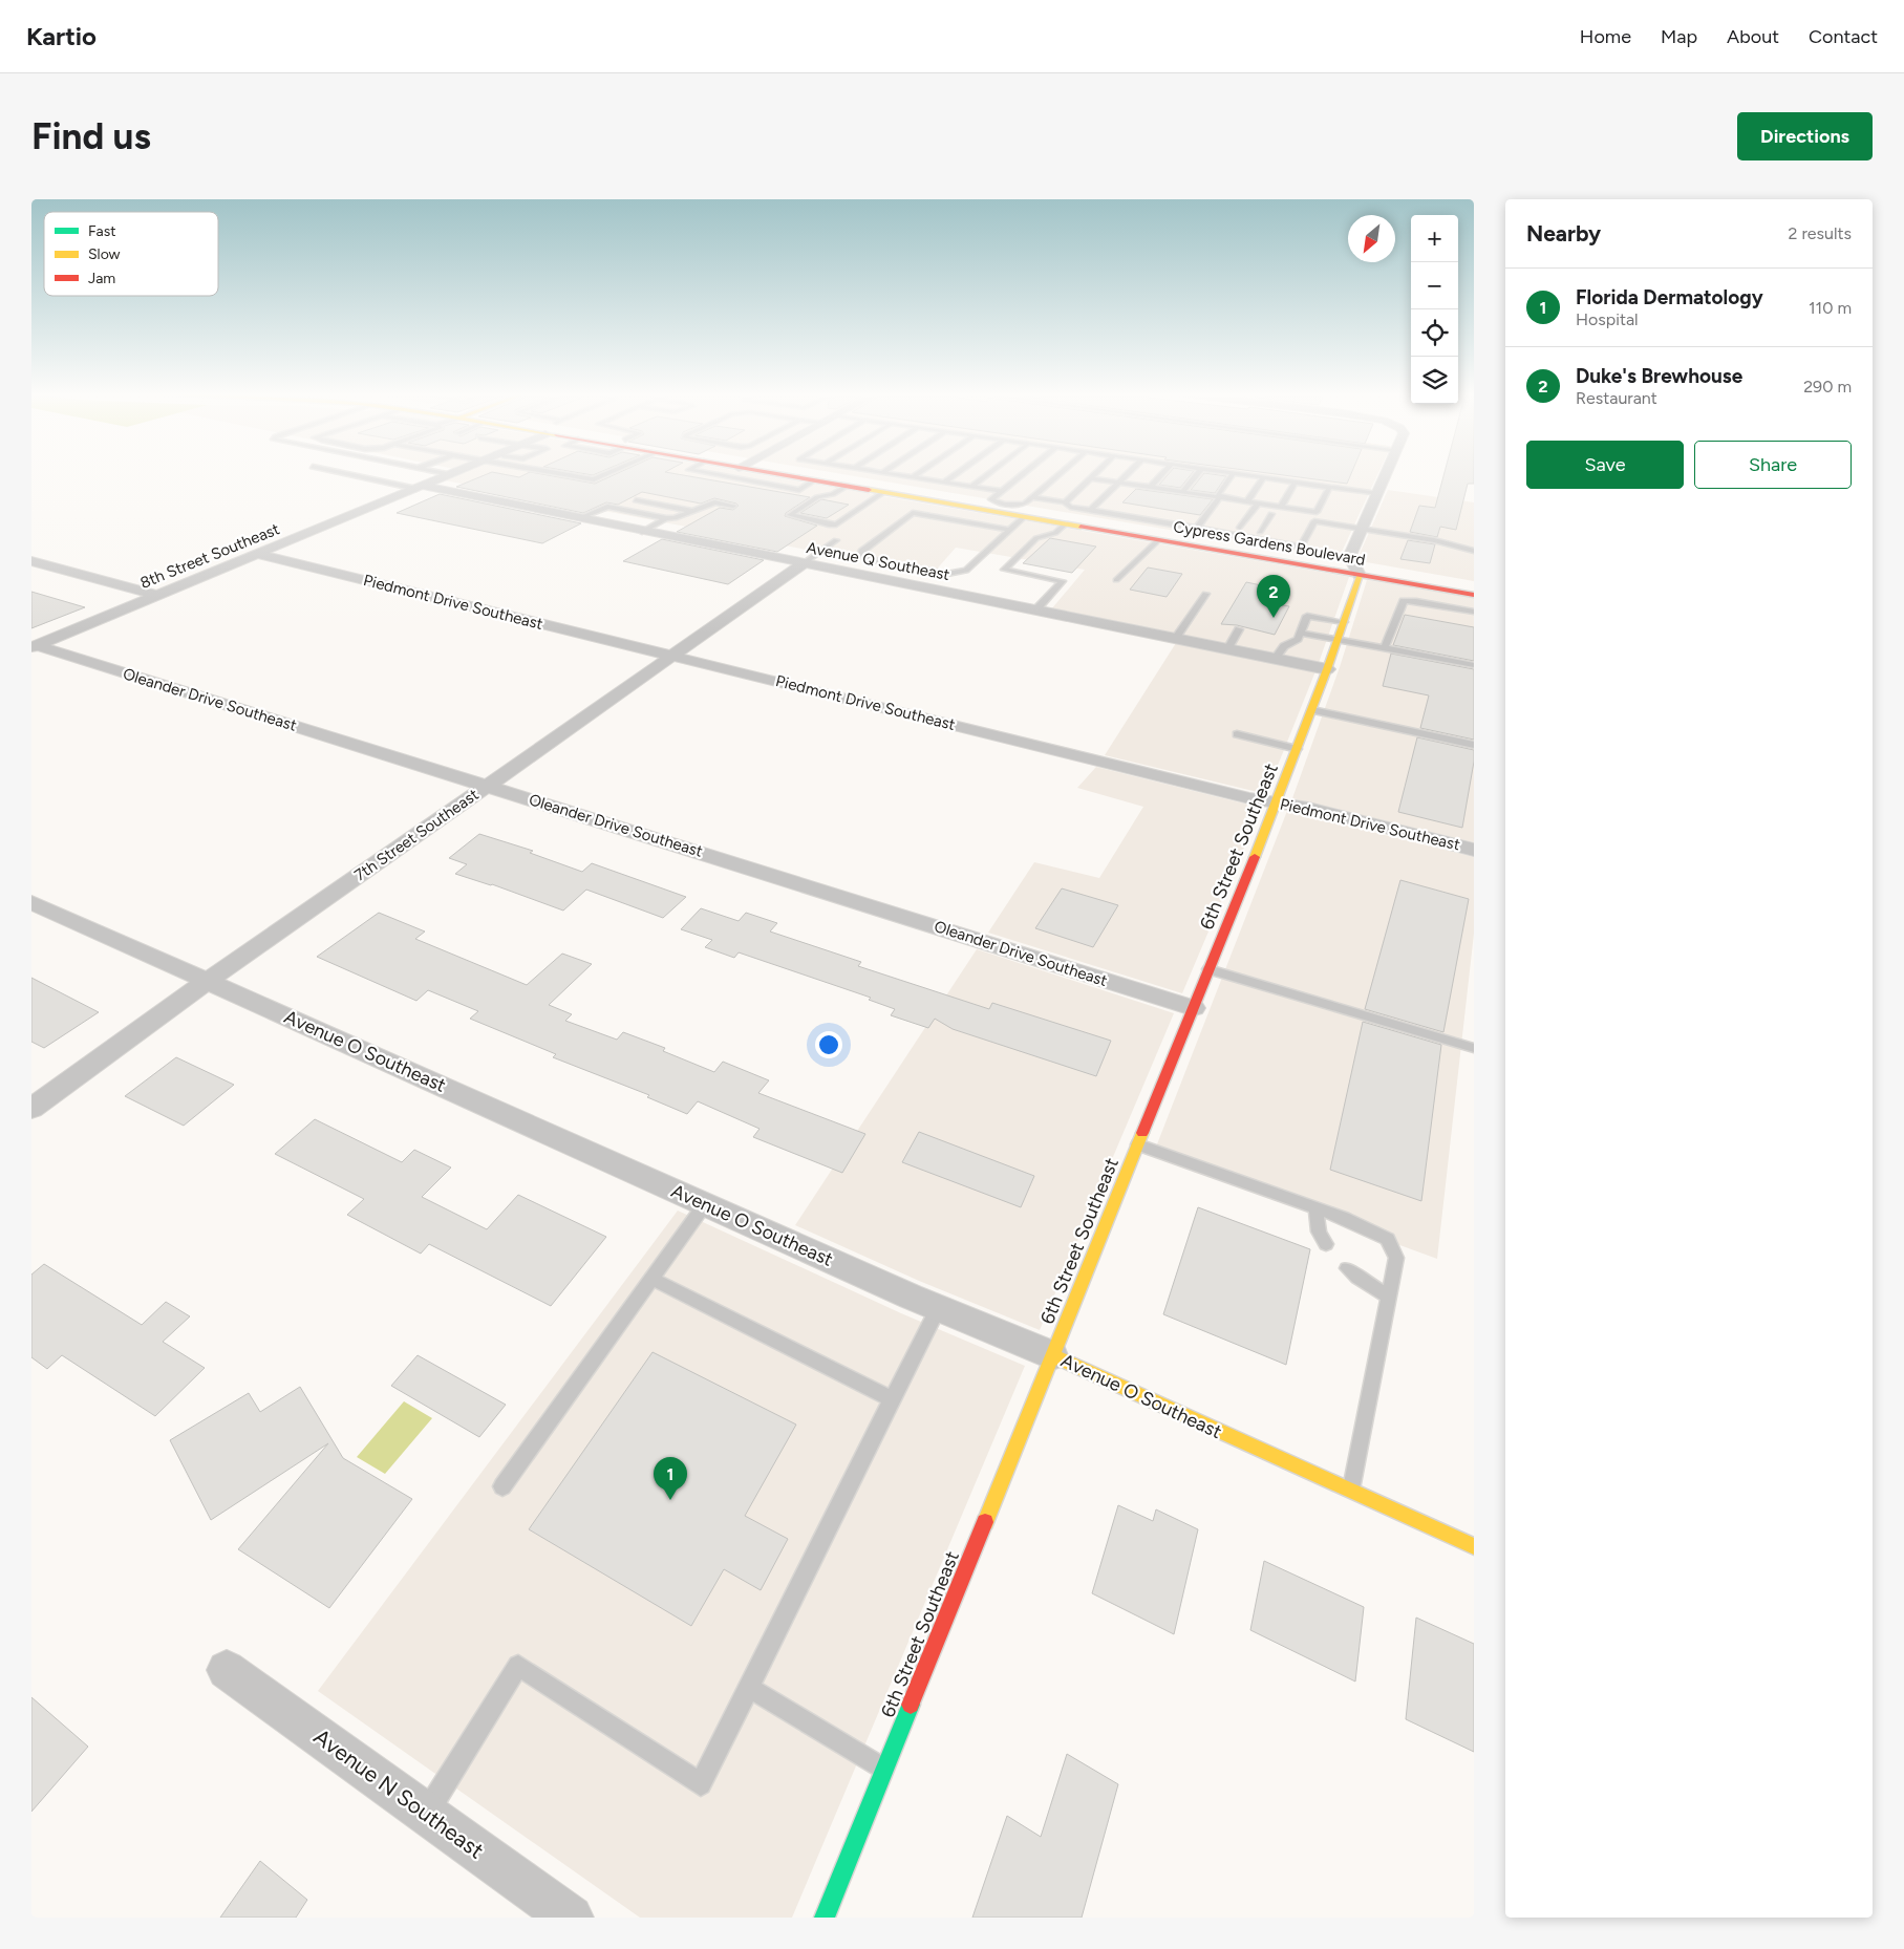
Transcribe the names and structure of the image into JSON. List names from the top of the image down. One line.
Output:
{"streets":{"main road":["Cypress Gardens Boulevard","6th Street Southeast","Avenue O Southeast"],"street":["8th Street Southeast","Avenue Q Southeast","Piedmont Drive Southeast","Oleander Drive Southeast","7th Street Southeast","Avenue N Southeast"]},"crossings":[["Cypress Gardens Boulevard","6th Street Southeast"],["8th Street Southeast","Avenue Q Southeast"],["8th Street Southeast","Piedmont Drive Southeast"],["8th Street Southeast","Oleander Drive Southeast"],["Avenue Q Southeast","7th Street Southeast"],["Avenue Q Southeast","6th Street Southeast"],["Piedmont Drive Southeast","7th Street Southeast"],["Piedmont Drive Southeast","6th Street Southeast"],["Oleander Drive Southeast","7th Street Southeast"],["Oleander Drive Southeast","6th Street Southeast"],["7th Street Southeast","Avenue O Southeast"],["6th Street Southeast","Avenue O Southeast"]],"legend":["Fast","Slow","Jam"],"north":"bottom left","page":{"header":"Kartio","nav":["Home","Map","About","Contact"],"buttons":["Directions",["Save","Share"]],"title":"Find us","heading":["Nearby","2 results"],"map_buttons":["+","−"],"list":[{"mark":"1","name":"Florida Dermatology","note":"Hospital","value":"110 m"},{"mark":"2","name":"Duke's Brewhouse","note":"Restaurant","value":"290 m"}],"pins":["2","1"]}}
